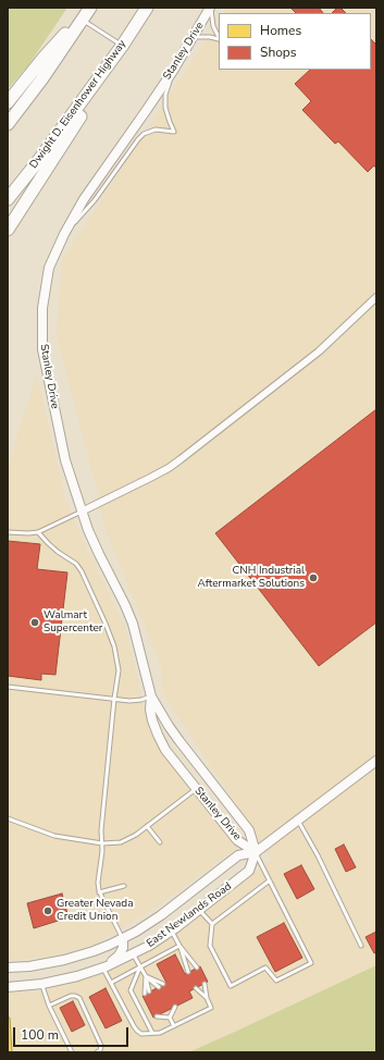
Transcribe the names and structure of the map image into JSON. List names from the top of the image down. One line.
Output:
{"streets":{"highway":["Dwight D. Eisenhower Highway"],"street":["Stanley Drive","East Newlands Road"]},"crossings":[["Stanley Drive","East Newlands Road"]],"places":["CNH Industrial Aftermarket Solutions","Walmart Supercenter","Greater Nevada Credit Union"],"legend":["Homes","Shops"],"scale_bar":"100 m"}
